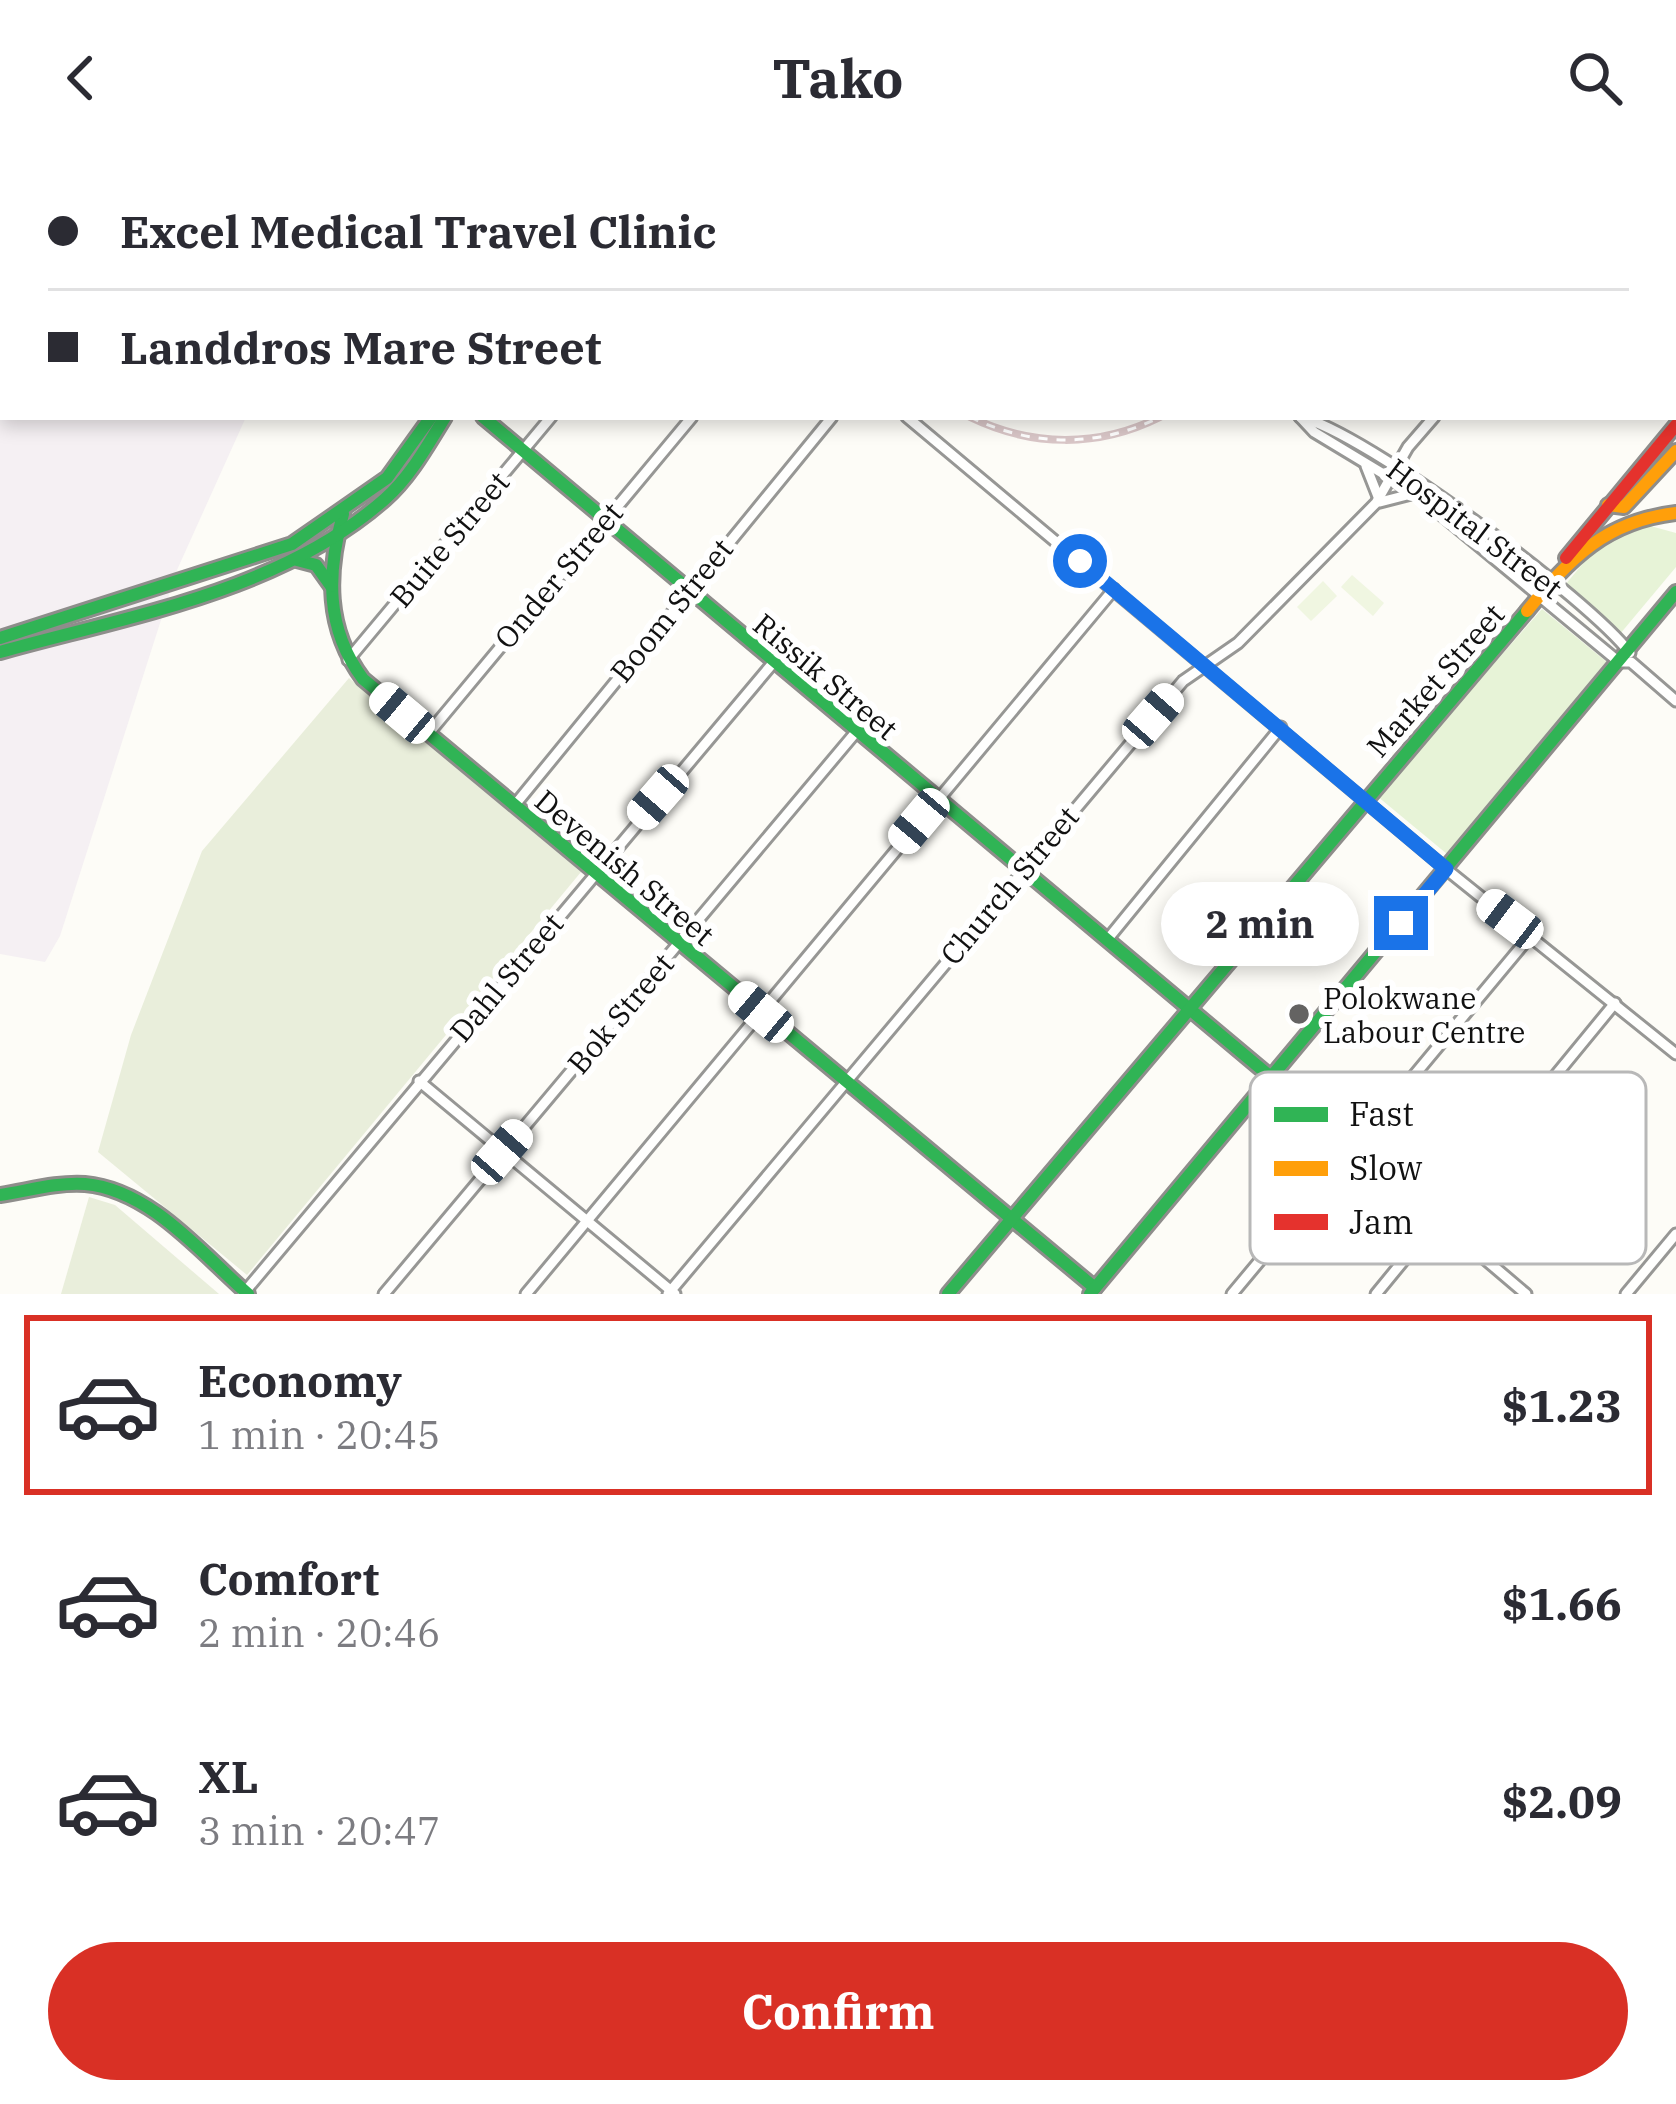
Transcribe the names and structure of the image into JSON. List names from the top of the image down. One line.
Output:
{"streets":{"main road":["Rissik Street","Market Street","Devenish Street"],"street":["Hospital Street","Buite Street","Onder Street","Boom Street","Church Street","Dahl Street","Bok Street"]},"crossings":[["Hospital Street","Market Street"],["Hospital Street","Church Street"],["Buite Street","Rissik Street"],["Buite Street","Devenish Street"],["Onder Street","Rissik Street"],["Onder Street","Devenish Street"],["Boom Street","Rissik Street"],["Boom Street","Devenish Street"],["Rissik Street","Market Street"],["Rissik Street","Church Street"],["Rissik Street","Dahl Street"],["Rissik Street","Bok Street"],["Market Street","Devenish Street"],["Devenish Street","Church Street"],["Devenish Street","Dahl Street"],["Devenish Street","Bok Street"]],"places":["Polokwane Labour Centre"],"legend":["Fast","Slow","Jam"],"page":{"header":"Tako","banner":["Excel Medical Travel Clinic","Landdros Mare Street"],"bubble":"2 min","list":[{"name":"Economy","note":"1 min · 20:45","value":"$1.23"},{"name":"Comfort","note":"2 min · 20:46","value":"$1.66"},{"name":"XL","note":"3 min · 20:47","value":"$2.09"}],"buttons":"Confirm"}}
